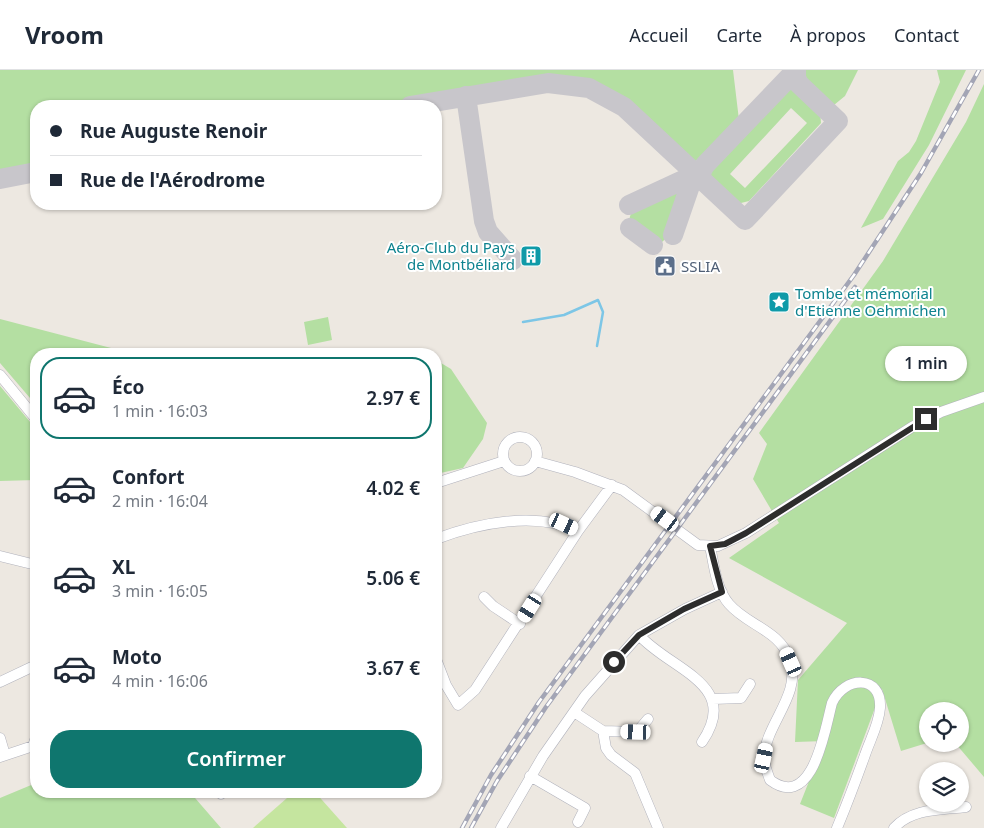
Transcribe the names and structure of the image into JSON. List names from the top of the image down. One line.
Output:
{"places":{"building":["Aéro-Club du Pays de Montbéliard"],"public building":["SSLIA"],"place":["Tombe et mémorial d'Etienne Oehmichen"]},"page":{"header":"Vroom","nav":["Accueil","Carte","À propos","Contact"],"banner":["Rue Auguste Renoir","Rue de l'Aérodrome"],"bubble":"1 min","list":[{"name":"Éco","note":"1 min · 16:03","value":"2.97 €"},{"name":"Confort","note":"2 min · 16:04","value":"4.02 €"},{"name":"XL","note":"3 min · 16:05","value":"5.06 €"},{"name":"Moto","note":"4 min · 16:06","value":"3.67 €"}],"buttons":"Confirmer"}}
